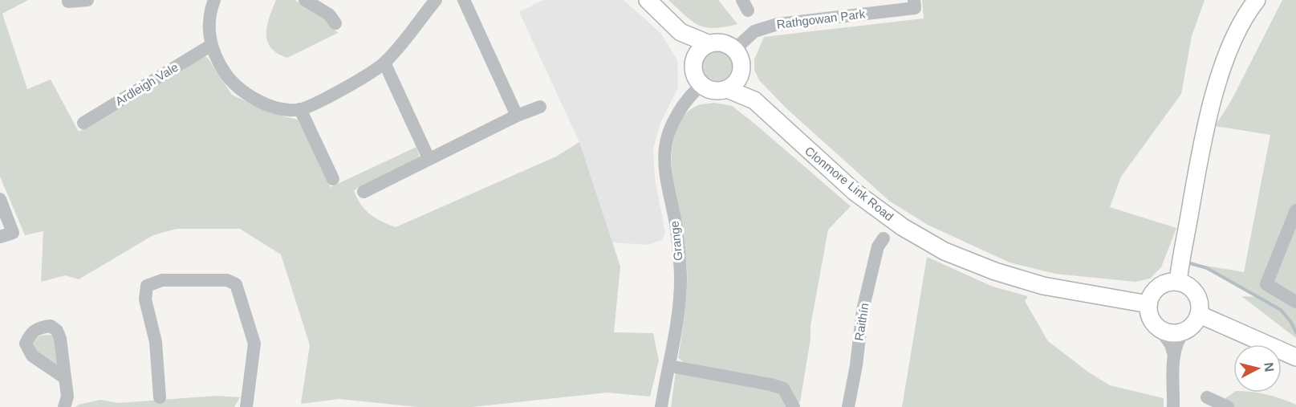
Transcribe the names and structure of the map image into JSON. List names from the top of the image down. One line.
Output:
{"streets":{"main road":["Clonmore Link Road"],"street":["Rathgowan Park","Ardleigh Vale","Grange","Raithín"]},"crossings":[["Rathgowan Park","Clonmore Link Road"],["Rathgowan Park","Grange"],["Clonmore Link Road","Grange"]],"north":"right"}
